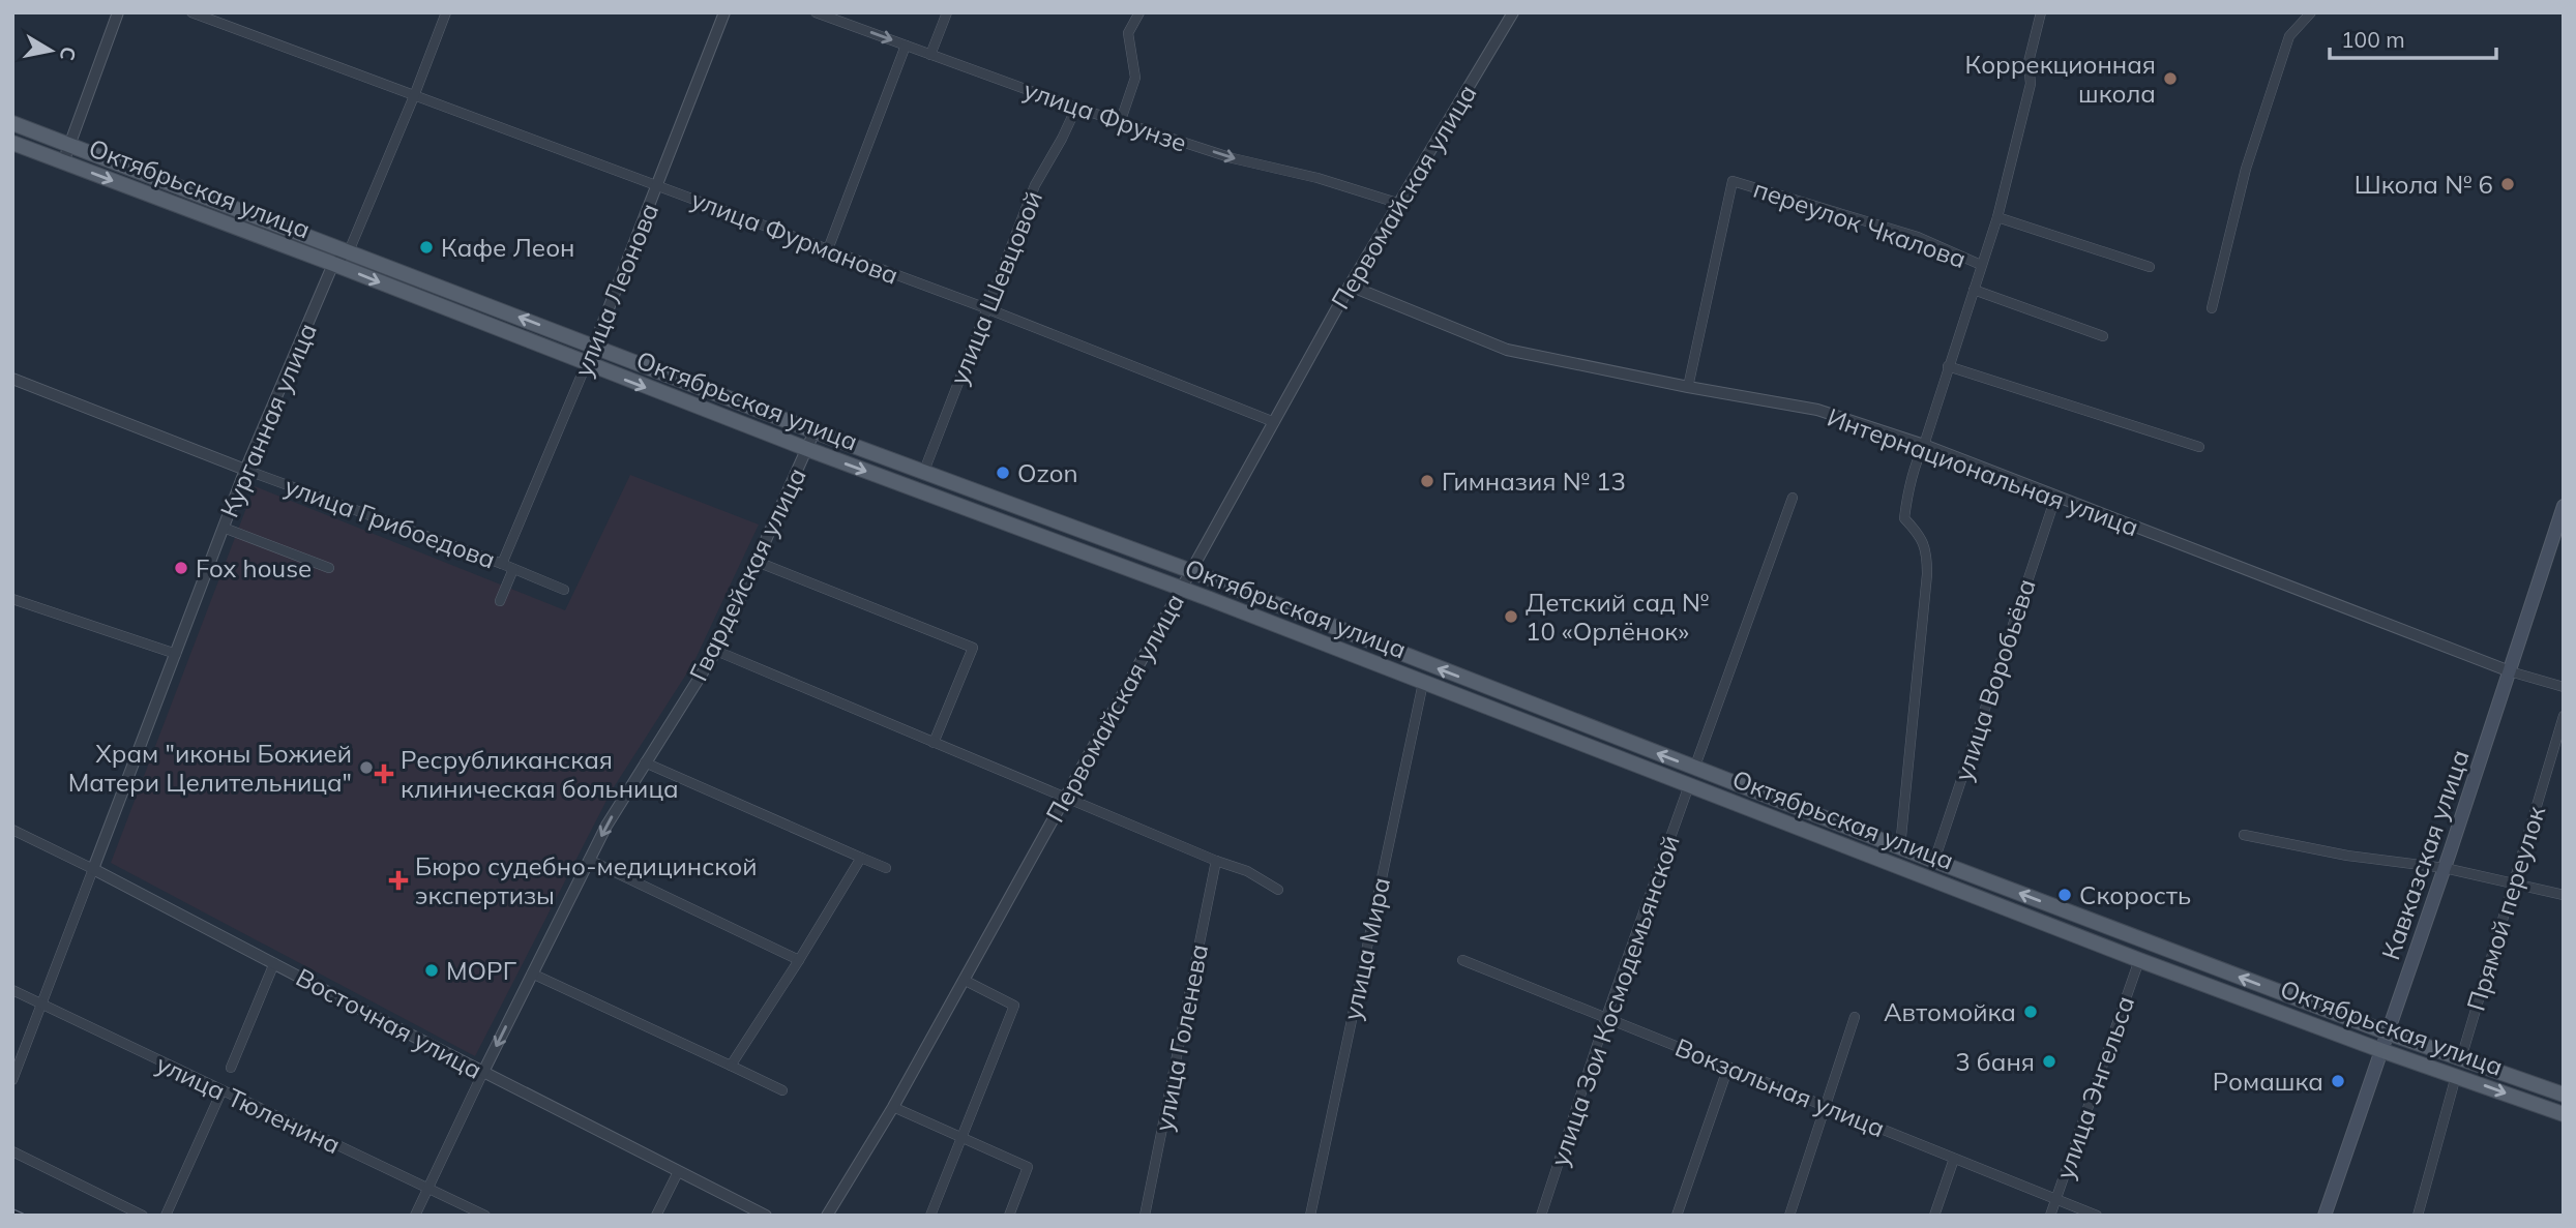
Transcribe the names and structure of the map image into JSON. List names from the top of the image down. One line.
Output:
{"streets":{"main road":["Октябрьская улица","Кавказская улица"],"street":["улица Фрунзе","Первомайская улица","переулок Чкалова","улица Фурманова","улица Шевцовой","улица Леонова","Курганная улица","Интернациональная улица","улица Грибоедова","Гвардейская улица","улица Воробьёва","Прямой переулок","улица Мира","улица Зои Космодемьянской","Восточная улица","улица Голенева","Вокзальная улица","улица Энгельса","улица Тюленина"]},"crossings":[["улица Фрунзе","Первомайская улица"],["улица Фрунзе","улица Шевцовой"],["Октябрьская улица","Первомайская улица"],["Октябрьская улица","улица Шевцовой"],["Октябрьская улица","улица Леонова"],["Октябрьская улица","Курганная улица"],["Октябрьская улица","Гвардейская улица"],["Октябрьская улица","улица Воробьёва"],["Октябрьская улица","Кавказская улица"],["Октябрьская улица","Прямой переулок"],["Октябрьская улица","улица Мира"],["Октябрьская улица","улица Зои Космодемьянской"],["Октябрьская улица","улица Энгельса"],["Первомайская улица","улица Фурманова"],["Первомайская улица","Интернациональная улица"],["переулок Чкалова","Интернациональная улица"],["улица Фурманова","улица Шевцовой"],["улица Фурманова","улица Леонова"],["улица Фурманова","Курганная улица"],["улица Леонова","улица Грибоедова"],["Курганная улица","улица Грибоедова"],["Курганная улица","Восточная улица"],["Курганная улица","улица Тюленина"],["Интернациональная улица","улица Воробьёва"],["Интернациональная улица","Кавказская улица"],["Гвардейская улица","Восточная улица"],["Гвардейская улица","улица Тюленина"],["улица Зои Космодемьянской","Вокзальная улица"],["Вокзальная улица","улица Энгельса"]],"one_way":["улица Фрунзе"],"places":{"other":["Коррекционная школа","Школа № 6","Кафе Леон","Ozon","Гимназия № 13","Fox house","Детский сад № 10 «Орлёнок»","Храм \"иконы Божией Матери Целительница\"","Скорость","МОРГ","Автомойка","3 баня","Ромашка"],"health":["Ресрубликанская клиническая больница","Бюро судебно-медицинской экспертизы"]},"scale_bar":"100 m","north":"right"}
